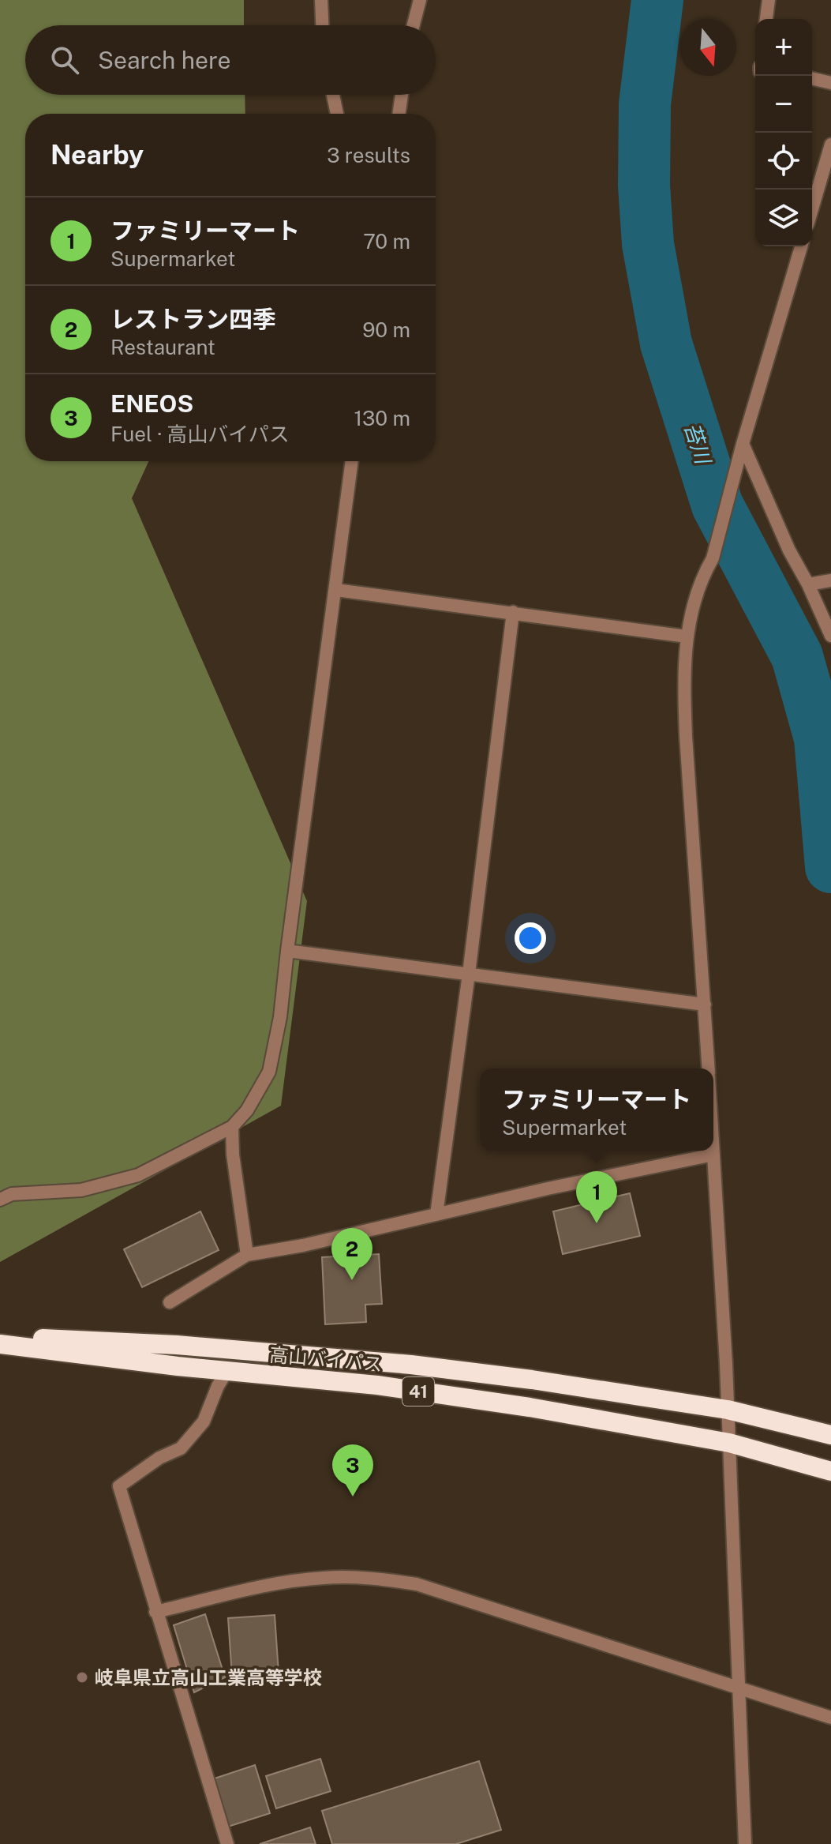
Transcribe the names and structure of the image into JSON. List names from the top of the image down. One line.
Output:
{"streets":{"highway":["高山バイパス","41"]},"water":["苔川"],"places":["岐阜県立高山工業高等学校"],"north":"bottom","page":{"map_buttons":["+","−"],"search":"Search here","heading":["Nearby","3 results"],"list":[{"mark":"1","name":"ファミリーマート","note":"Supermarket","value":"70 m"},{"mark":"2","name":"レストラン四季","note":"Restaurant","value":"90 m"},{"mark":"3","name":"ENEOS","note":"Fuel · 高山バイパス","value":"130 m"}],"popup":["ファミリーマート","Supermarket"],"pins":["1","2","3"]}}
